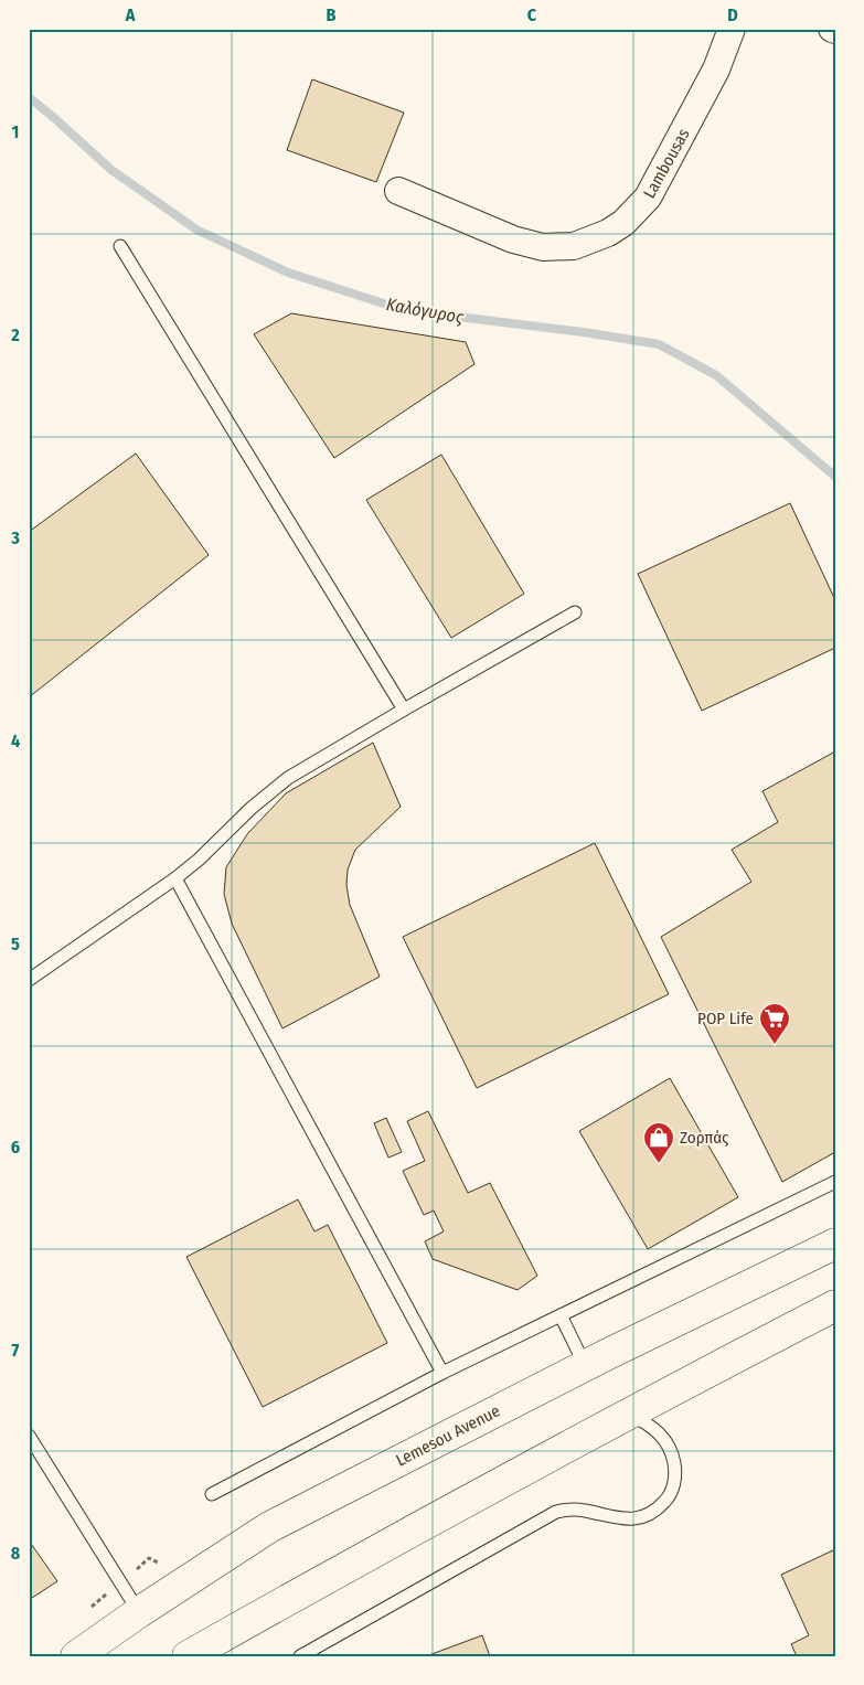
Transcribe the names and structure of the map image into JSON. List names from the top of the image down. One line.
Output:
{"streets":{"main road":["Lemesou Avenue"],"street":["Lambousas"]},"water":["Καλόγυρος"],"places":{"supermarket":["POP Life"],"shop":["Ζορπάς"]},"grid":{"columns":["A","B","C","D"],"rows":["1","2","3","4","5","6","7","8"]}}
